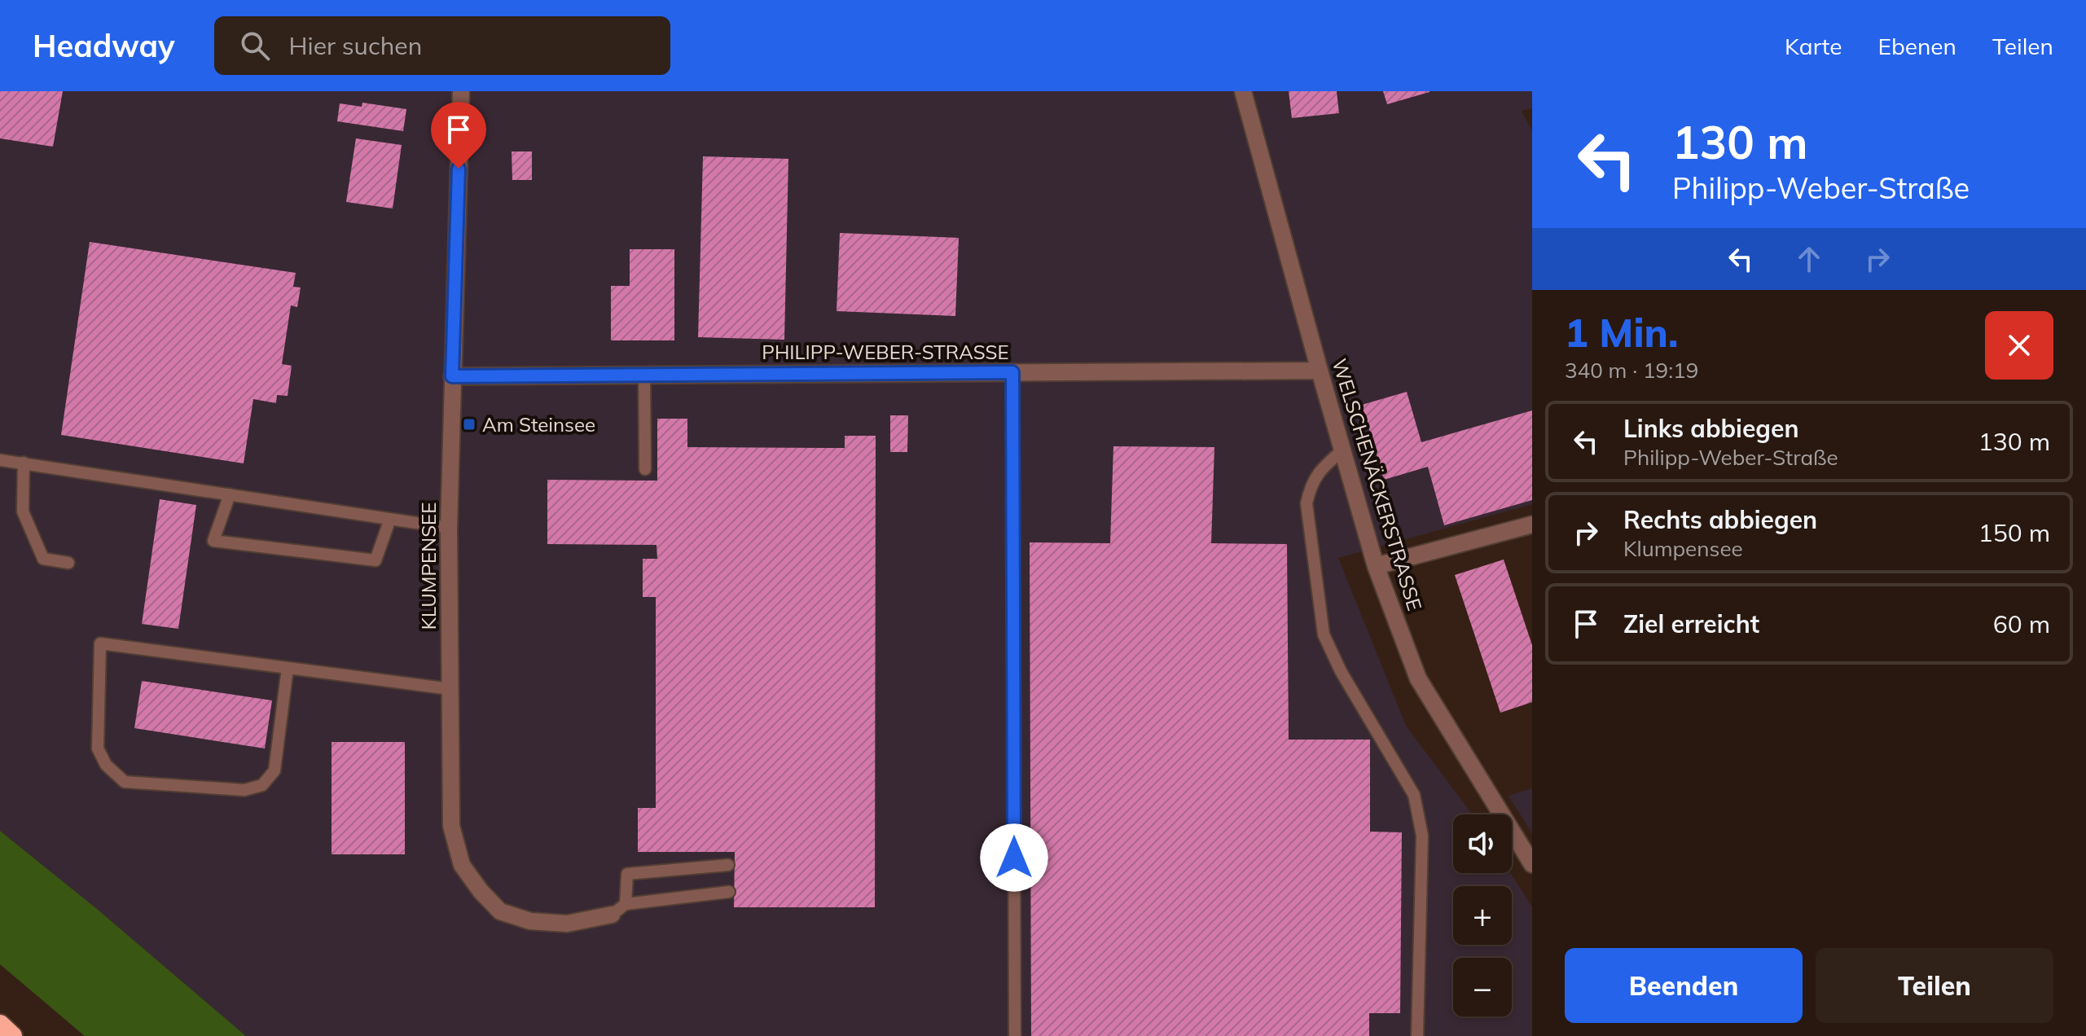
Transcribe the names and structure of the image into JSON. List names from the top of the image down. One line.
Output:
{"streets":{"street":["PHILIPP-WEBER-STRASSE","WELSCHENÄCKERSTRASSE","KLUMPENSEE"]},"crossings":[["PHILIPP-WEBER-STRASSE","WELSCHENÄCKERSTRASSE"],["PHILIPP-WEBER-STRASSE","KLUMPENSEE"]],"places":{"transit":["Am Steinsee"]},"page":{"header":"Headway","search":"Hier suchen","nav":["Karte","Ebenen","Teilen"],"turn":["130 m","Philipp-Weber-Straße"],"heading":["1 Min.","340 m · 19:19"],"list":[{"name":"Links abbiegen","note":"Philipp-Weber-Straße","value":"130 m"},{"name":"Rechts abbiegen","note":"Klumpensee","value":"150 m"},{"name":"Ziel erreicht","value":"60 m"}],"map_buttons":["+","−"],"buttons":["Beenden","Teilen"]}}
